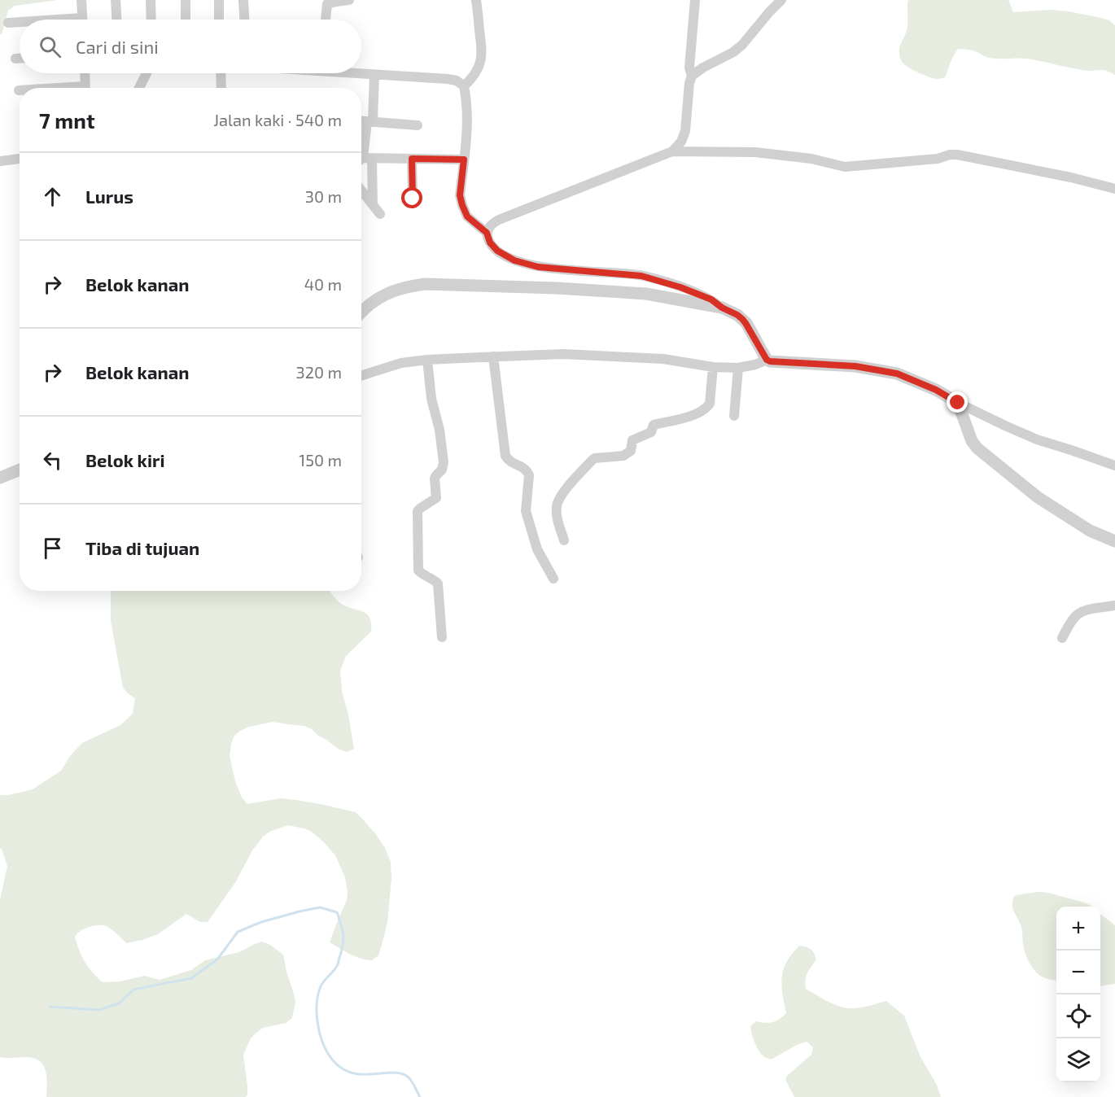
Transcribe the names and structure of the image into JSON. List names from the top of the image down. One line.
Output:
{"page":{"search":"Cari di sini","heading":["7 mnt","Jalan kaki · 540 m"],"list":[["Lurus","30 m"],["Belok kanan","40 m"],["Belok kanan","320 m"],["Belok kiri","150 m"],"Tiba di tujuan"],"map_buttons":["+","−"]}}
